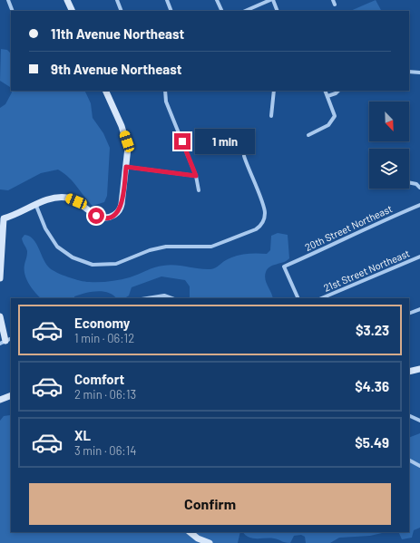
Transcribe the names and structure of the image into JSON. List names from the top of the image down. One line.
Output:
{"streets":{"street":["20th Street Northeast","21st Street Northeast"]},"north":"bottom right","page":{"banner":["11th Avenue Northeast","9th Avenue Northeast"],"bubble":"1 min","list":[{"name":"Economy","note":"1 min · 06:12","value":"$3.23"},{"name":"Comfort","note":"2 min · 06:13","value":"$4.36"},{"name":"XL","note":"3 min · 06:14","value":"$5.49"}],"buttons":"Confirm"}}
